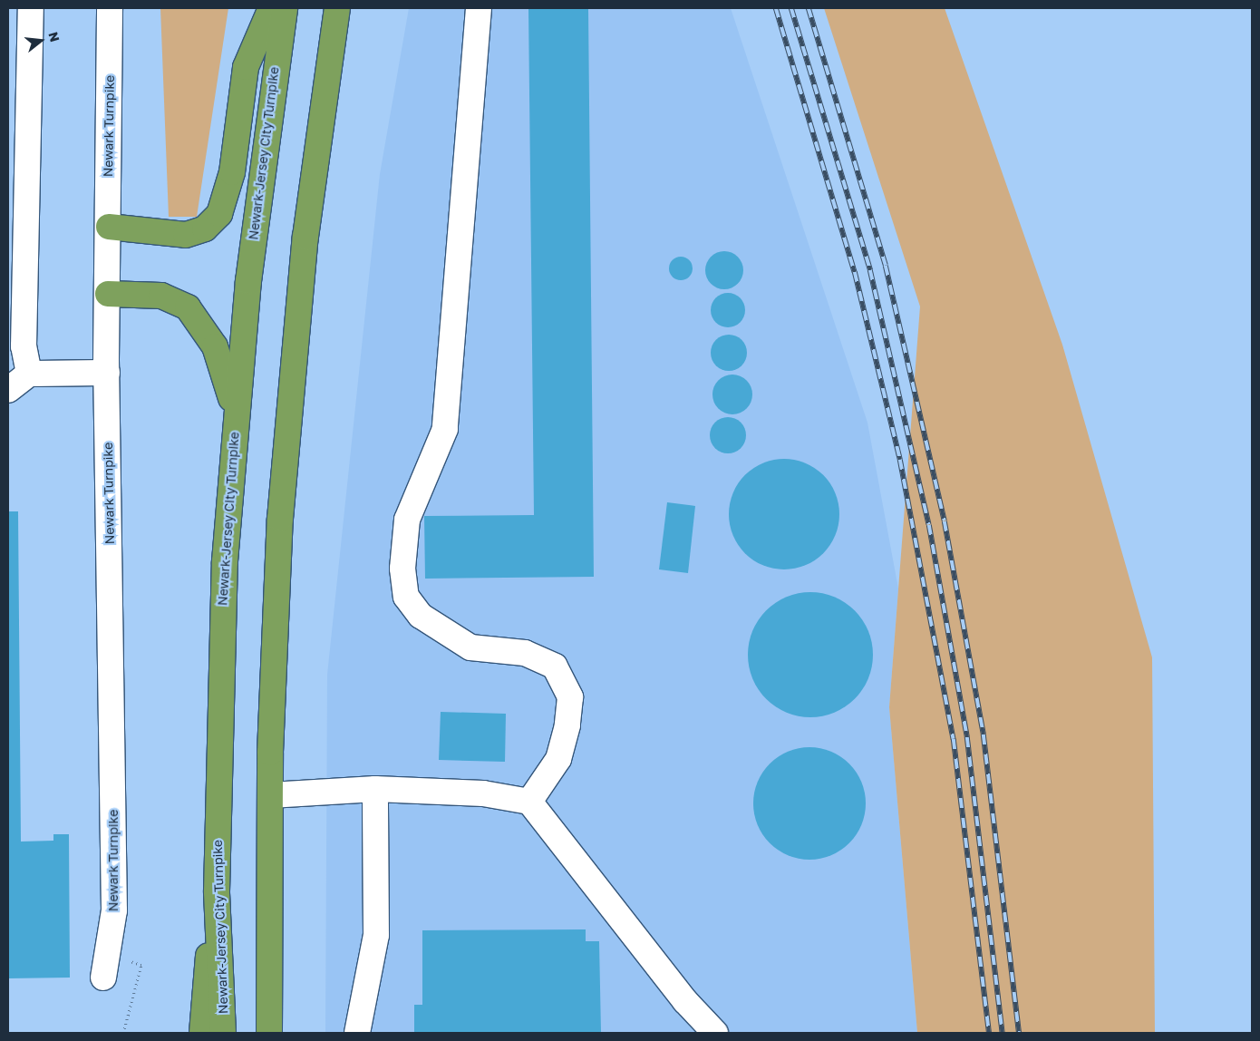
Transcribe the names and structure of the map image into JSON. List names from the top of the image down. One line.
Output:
{"streets":{"highway":["Newark-Jersey City Turnpike"],"street":["Newark Turnpike"]},"north":"right"}
